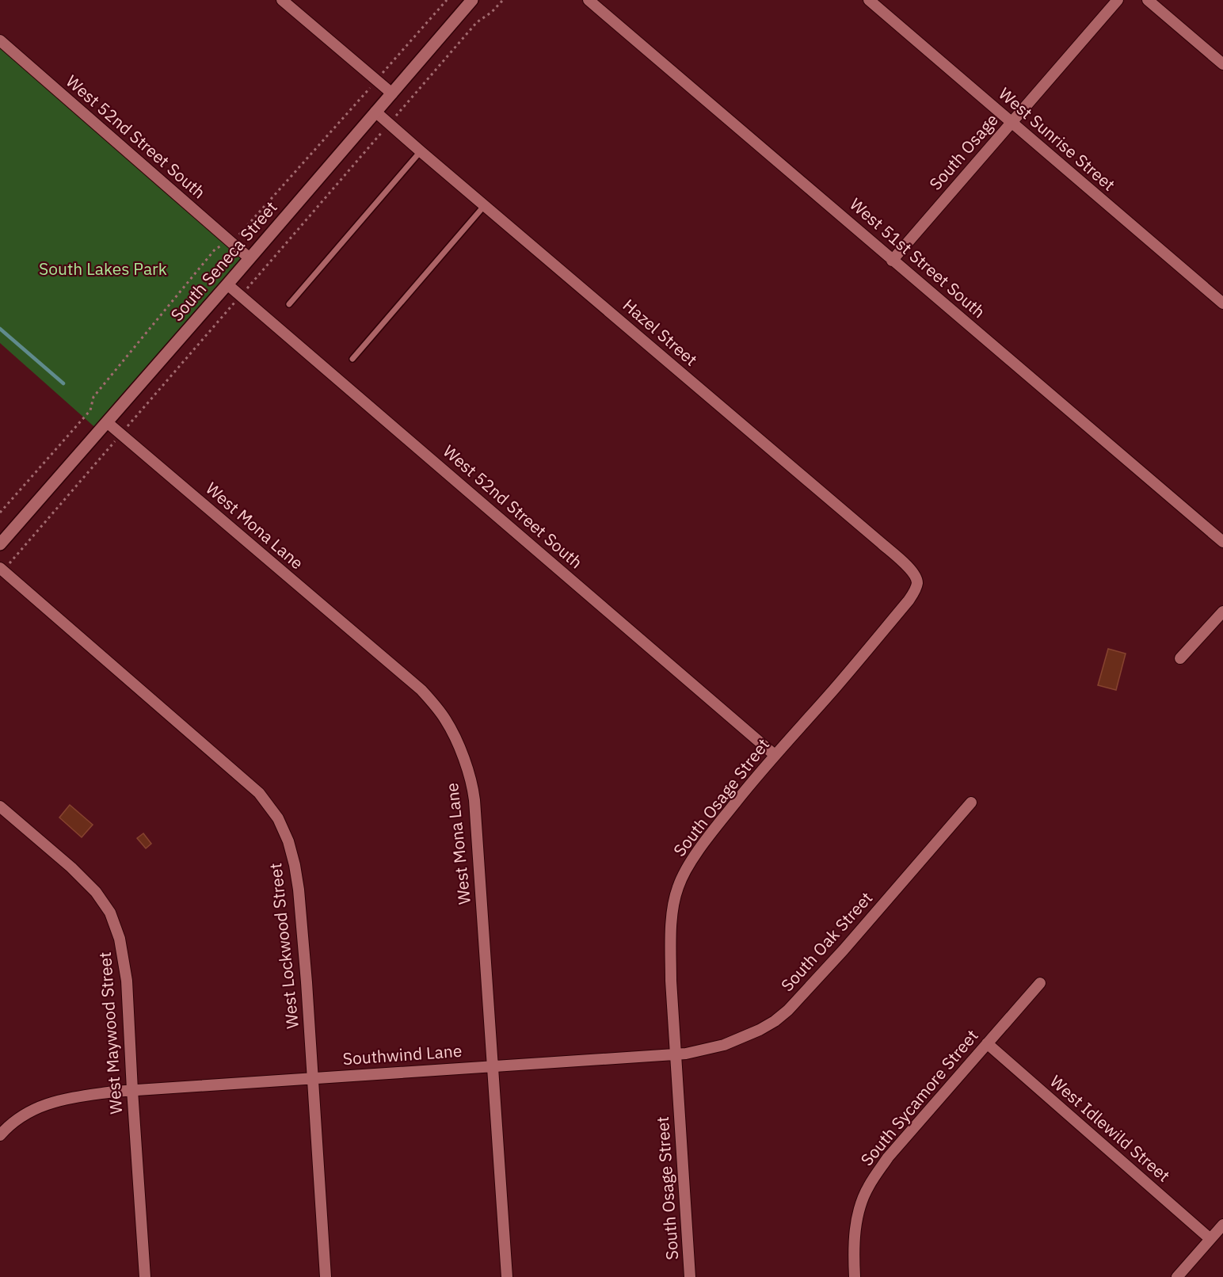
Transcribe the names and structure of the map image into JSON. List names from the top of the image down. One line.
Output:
{"streets":{"street":["West 52nd Street South","West Sunrise Street","South Osage","West 51st Street South","South Seneca Street","Hazel Street","West Mona Lane","South Osage Street","South Oak Street","West Lockwood Street","West Maywood Street","Southwind Lane","South Sycamore Street","West Idlewild Street"]},"crossings":[["West 52nd Street South","South Seneca Street"],["West 52nd Street South","South Osage Street"],["West Sunrise Street","South Osage"],["South Osage","West 51st Street South"],["South Seneca Street","Hazel Street"],["South Seneca Street","West Mona Lane"],["Hazel Street","South Osage Street"],["West Mona Lane","Southwind Lane"],["South Osage Street","South Oak Street"],["South Osage Street","Southwind Lane"],["South Oak Street","Southwind Lane"],["West Lockwood Street","Southwind Lane"],["West Maywood Street","Southwind Lane"],["South Sycamore Street","West Idlewild Street"]],"parks":["South Lakes Park"]}
